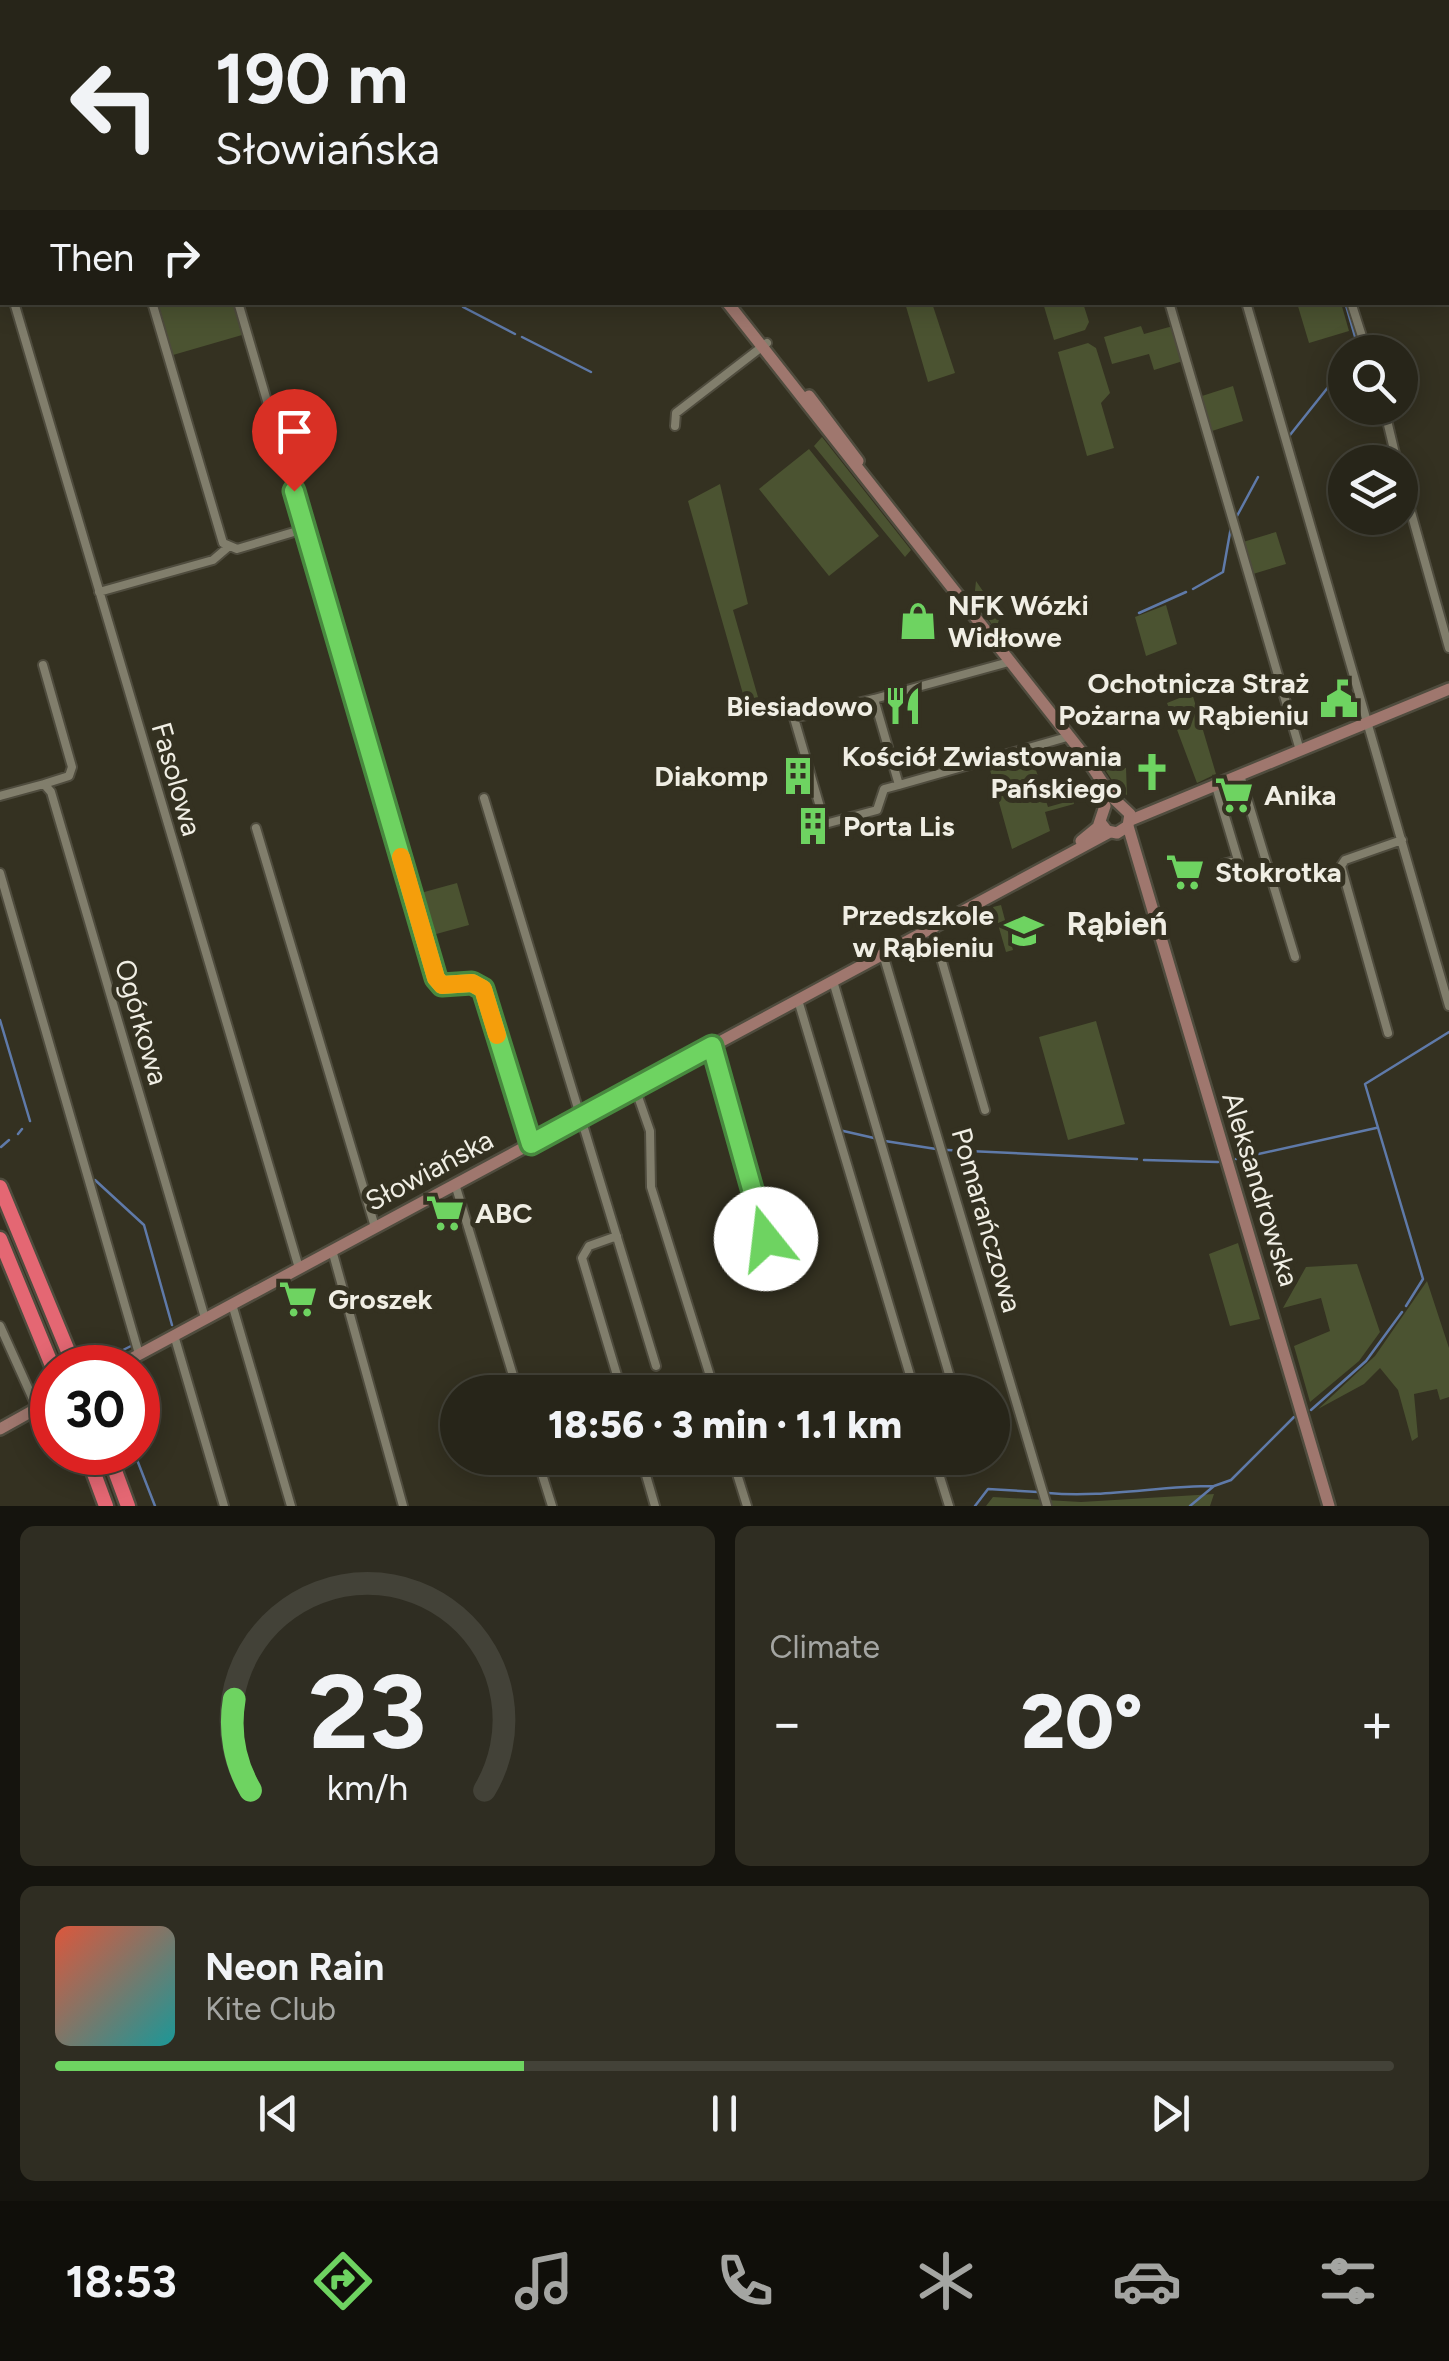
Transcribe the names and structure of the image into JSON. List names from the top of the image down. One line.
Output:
{"streets":{"street":["Fasolowa","Ogórkowa","Słowiańska","Aleksandrowska","Pomarańczowa"]},"crossings":[["Fasolowa","Słowiańska"],["Ogórkowa","Słowiańska"],["Słowiańska","Aleksandrowska"],["Słowiańska","Pomarańczowa"]],"districts":["Rąbień"],"places":{"shop":["NFK Wózki Widłowe"],"public building":["Ochotnicza Straż Pożarna w Rąbieniu"],"restaurant":["Biesiadowo"],"church":["Kościół Zwiastowania Pańskiego"],"building":["Diakomp","Porta Lis"],"supermarket":["Anika","Stokrotka","ABC","Groszek"],"school or university":["Przedszkole w Rąbieniu"]},"page":{"turn":["190 m","Słowiańska"],"then":"Then","limit":"30","trip":"18:56 · 3 min · 1.1 km","tile":"Climate","heat":["−","20°","+"],"song":["Neon Rain","Kite Club"],"tabs":"18:53","gauge":["23","km/h"]}}
